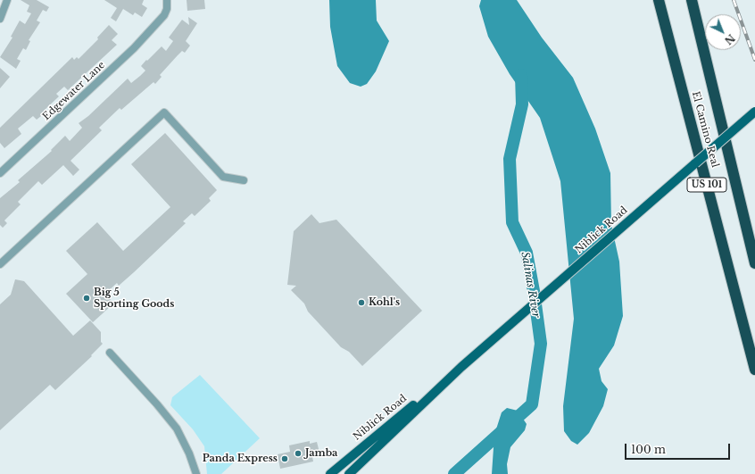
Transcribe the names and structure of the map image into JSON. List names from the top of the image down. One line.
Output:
{"streets":{"highway":["El Camino Real","US 101"],"main road":["Niblick Road"],"street":["Edgewater Lane"]},"water":["Salinas River"],"places":["Big 5 Sporting Goods","Kohl's","Jamba","Panda Express"],"scale_bar":"100 m","north":"bottom right"}
